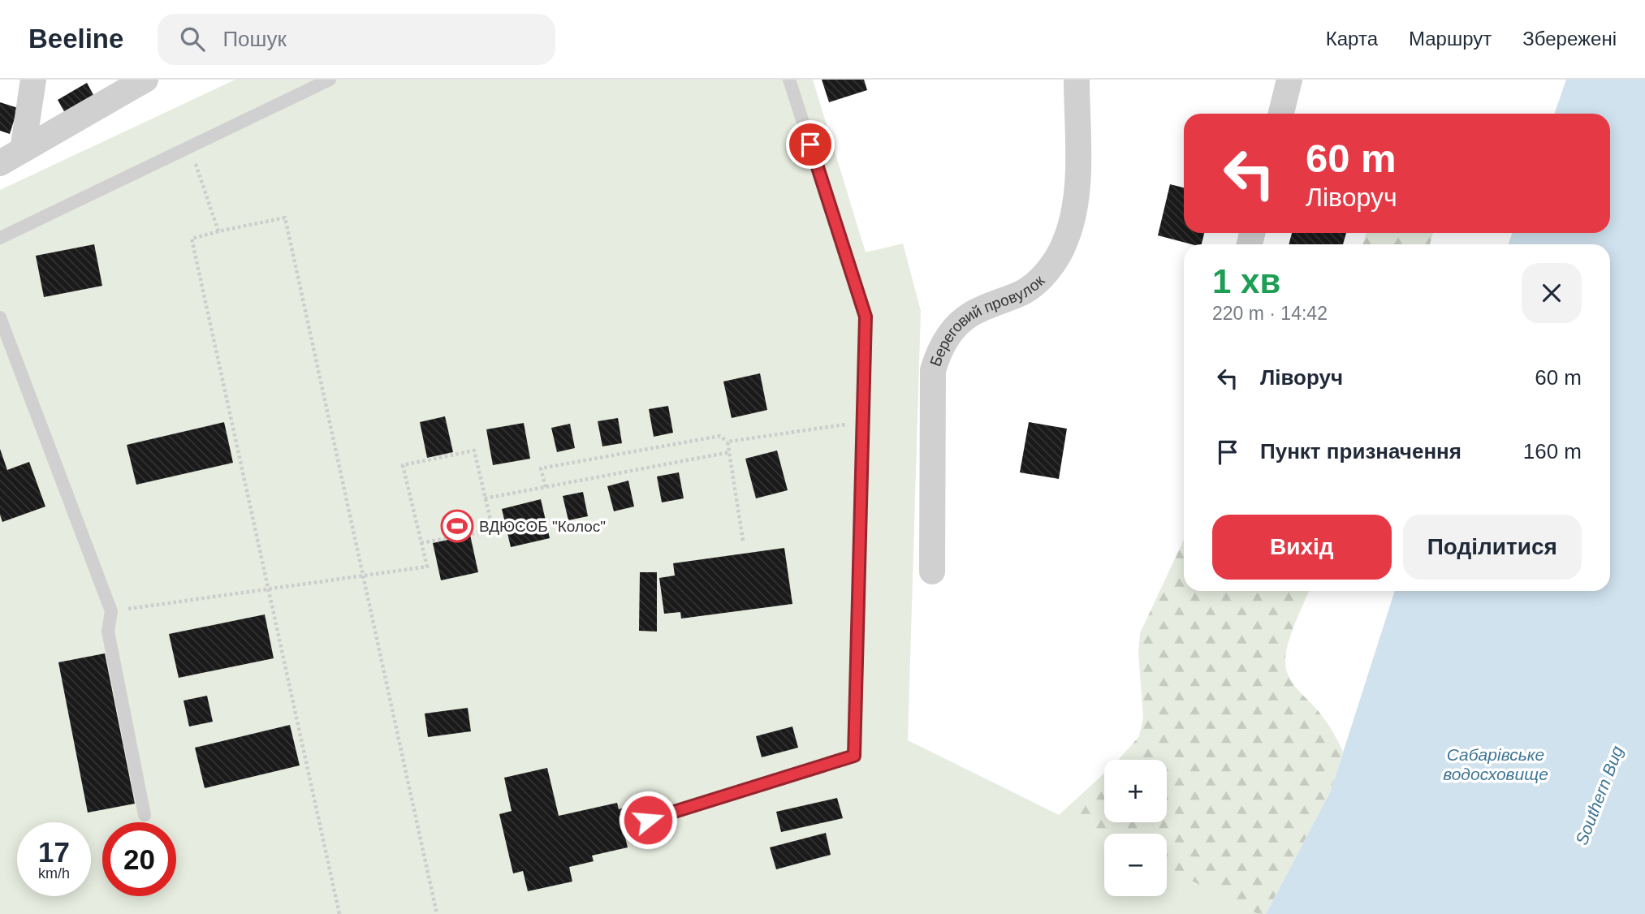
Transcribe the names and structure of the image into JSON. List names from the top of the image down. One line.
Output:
{"streets":{"street":["Береговий провулок"]},"water":["Сабарівське водосховище","Southern Bug"],"places":{"sports":["ВДЮСОБ \"Колос\""]},"page":{"header":"Beeline","search":"Пошук","nav":["Карта","Маршрут","Збережені"],"turn":["60 m","Ліворуч"],"heading":["1 хв","220 m · 14:42"],"list":[{"name":"Ліворуч","value":"60 m"},{"name":"Пункт призначення","value":"160 m"}],"buttons":["Вихід","Поділитися"],"map_buttons":["+","−"],"speed":"17 km/h","limit":"20"}}
